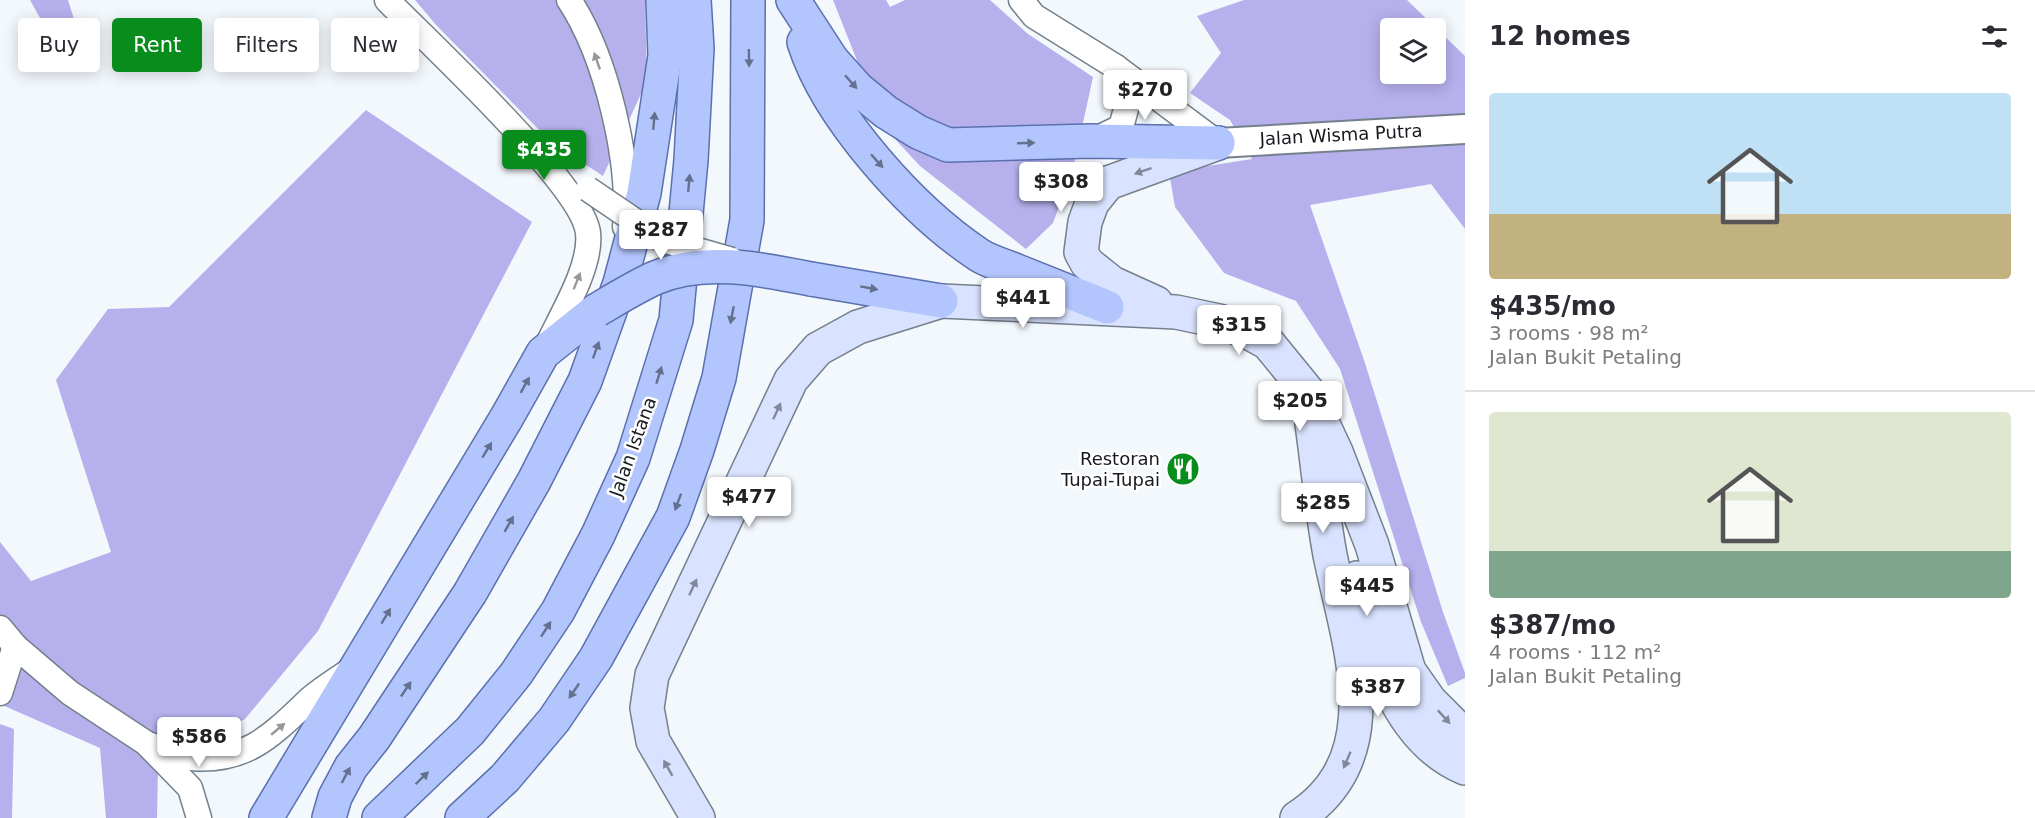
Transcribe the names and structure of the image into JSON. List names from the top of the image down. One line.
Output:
{"streets":{"main road":["Jalan Istana"],"street":["Jalan Wisma Putra"]},"places":{"restaurant":["Restoran Tupai-Tupai"]},"page":{"heading":"12 homes","chip":["Buy","Rent","Filters","New"],"price":["$270","$435","$308","$287","$441","$315","$205","$477","$285","$445","$387","$586"],"list":[{"name":"$435/mo","note":"3 rooms · 98 m² · Jalan Bukit Petaling"},{"name":"$387/mo","note":"4 rooms · 112 m² · Jalan Bukit Petaling"}]}}
